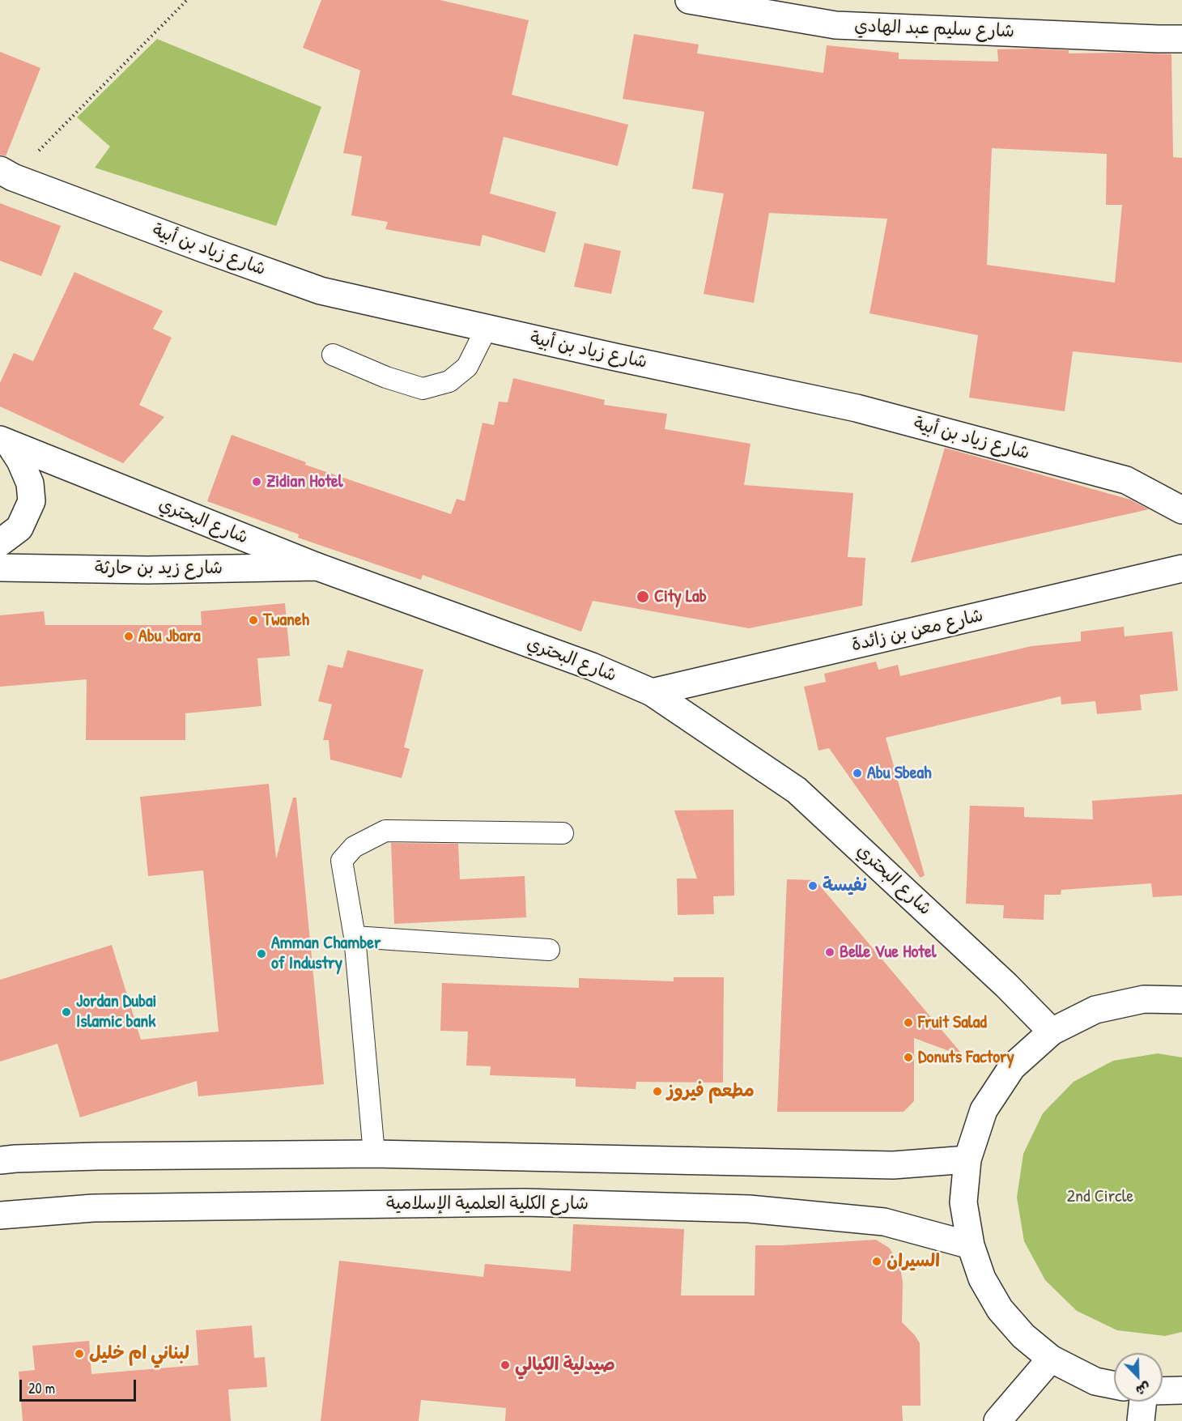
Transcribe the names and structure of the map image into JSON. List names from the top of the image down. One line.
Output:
{"streets":{"street":["شارع سليم عبد الهادي","شارع زياد بن أبية","شارع البحتري","شارع زيد بن حارثة","شارع معن بن زائدة","شارع الكلية العلمية الإسلامية"]},"crossings":[["شارع البحتري","شارع زيد بن حارثة"],["شارع البحتري","شارع معن بن زائدة"]],"parks":["2nd Circle"],"places":["Zidian Hotel","City Lab","Twaneh","Abu Jbara","Abu Sbeah","نفيسة","Belle Vue Hotel","Amman Chamber of Industry","Jordan Dubai Islamic bank","Fruit Salad","Donuts Factory","مطعم فيروز","السيران","لبناني ام خليل","صيدلية الكيالي"],"scale_bar":"20 m","north":"bottom right"}
